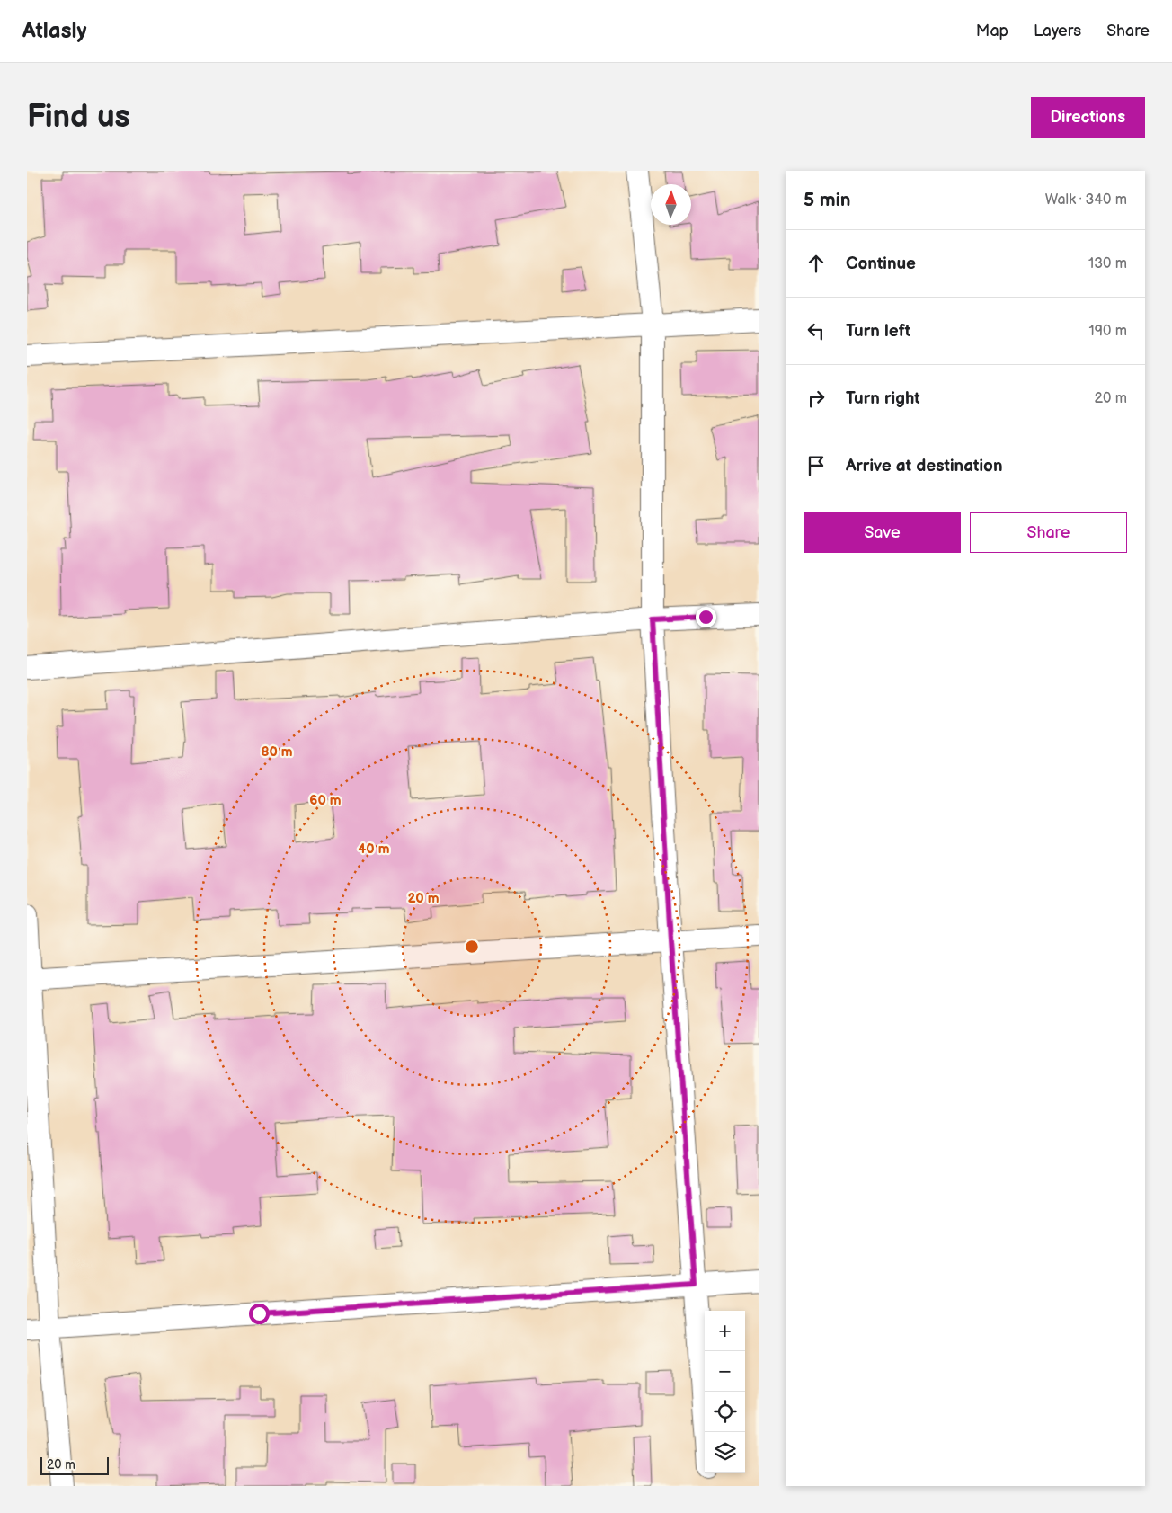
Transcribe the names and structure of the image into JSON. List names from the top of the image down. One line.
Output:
{"scale_bar":"20 m","north":"top","page":{"header":"Atlasly","nav":["Map","Layers","Share"],"buttons":["Directions",["Save","Share"]],"title":"Find us","heading":["5 min","Walk · 340 m"],"list":[["Continue","130 m"],["Turn left","190 m"],["Turn right","20 m"],"Arrive at destination"],"map_buttons":["+","−"],"scale":"20 m"},"rings":["80 m","60 m","40 m","20 m"]}
